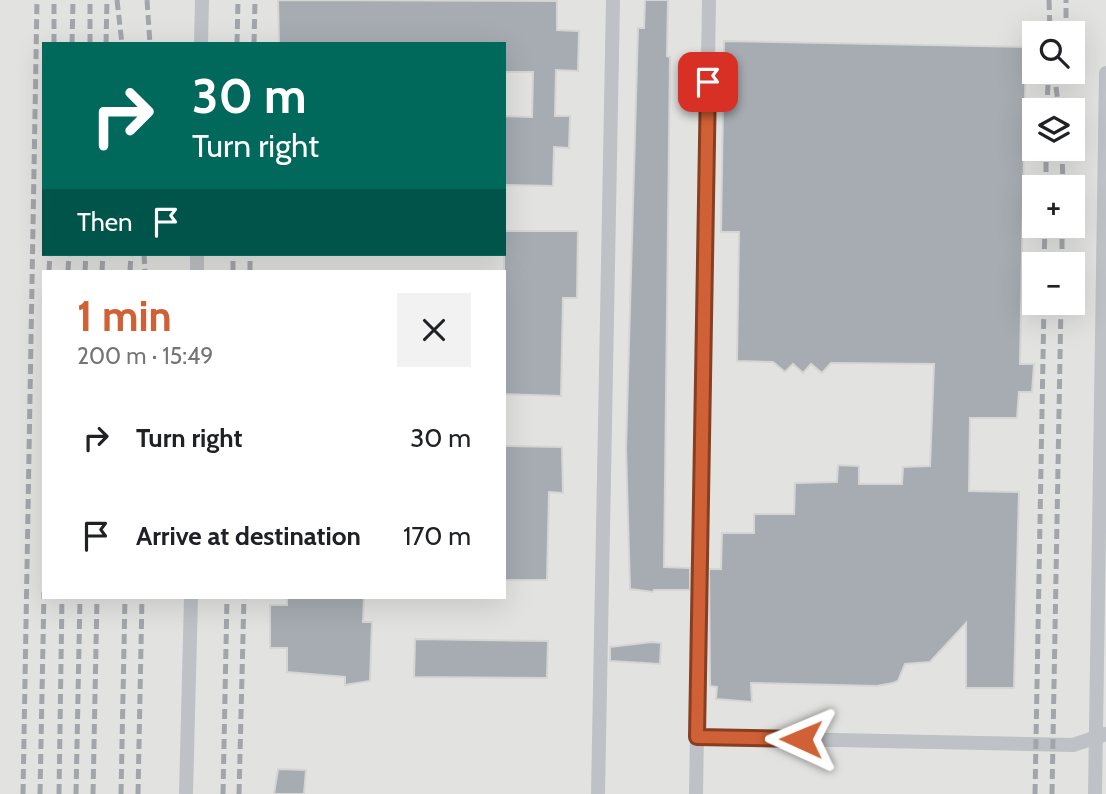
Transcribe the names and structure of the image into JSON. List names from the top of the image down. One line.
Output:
{"page":{"map_buttons":["+","−"],"turn":["30 m","Turn right"],"then":"Then","heading":["1 min","200 m · 15:49"],"list":[{"name":"Turn right","value":"30 m"},{"name":"Arrive at destination","value":"170 m"}]}}
